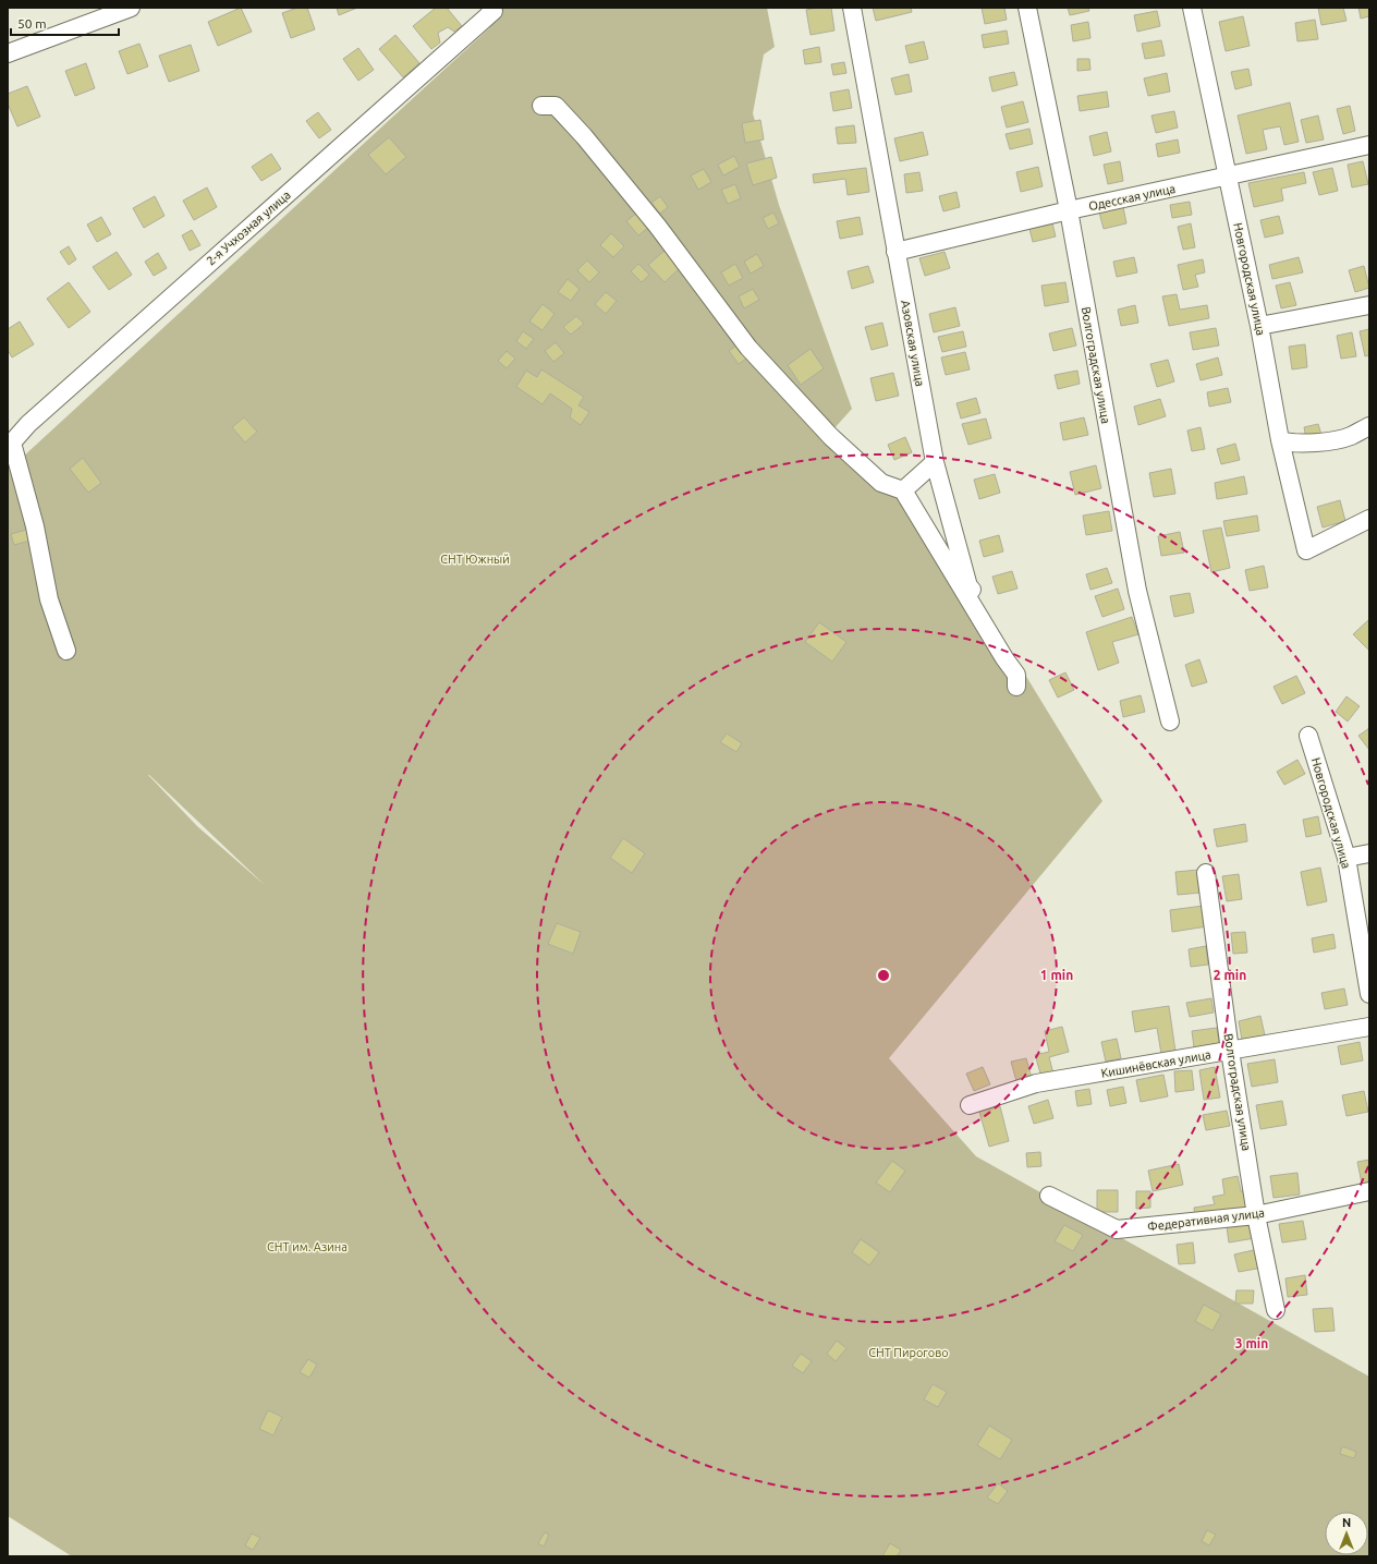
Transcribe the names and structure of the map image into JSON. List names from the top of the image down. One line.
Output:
{"streets":{"street":["Одесская улица","2-я Учхозная улица","Новгородская улица","Азовская улица","Волгоградская улица","Кишинёвская улица","Федеративная улица"]},"crossings":[["Одесская улица","Новгородская улица"],["Одесская улица","Азовская улица"],["Одесская улица","Волгоградская улица"],["Волгоградская улица","Кишинёвская улица"],["Волгоградская улица","Федеративная улица"]],"parks":["СНТ Южный","СНТ им. Азина","СНТ Пирогово"],"scale_bar":"50 m","north":"top","rings":["1 min","2 min","3 min"]}
